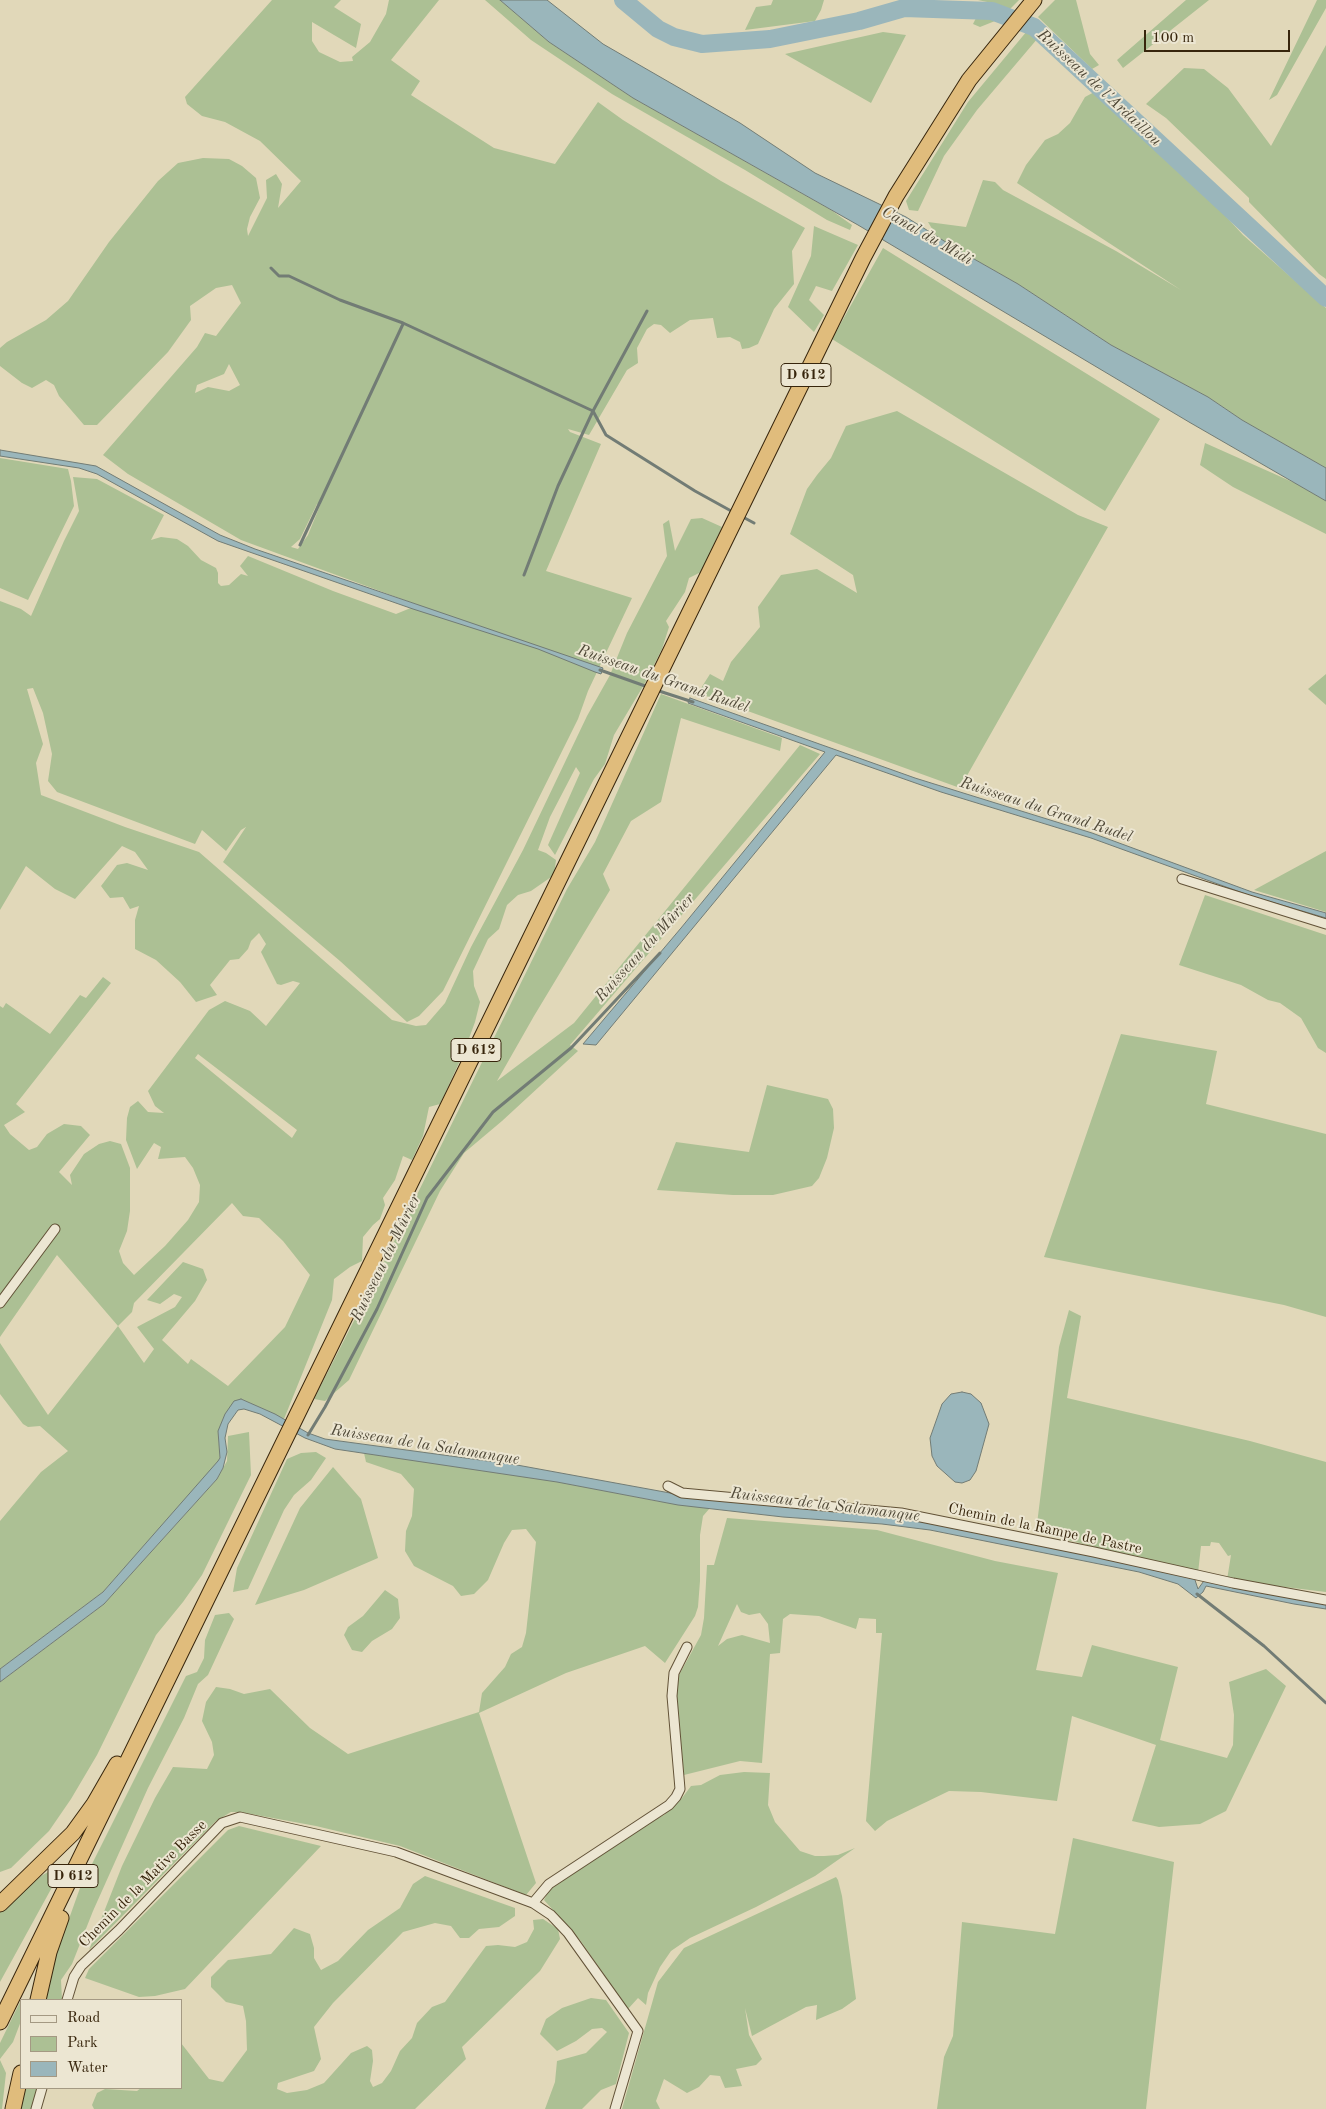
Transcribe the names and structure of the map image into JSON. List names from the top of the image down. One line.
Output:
{"streets":{"highway":["D 612"],"street":["Chemin de la Rampe de Pastre","Chemin de la Mative Basse"]},"water":["Ruisseau de l'Ardaillou","Canal du Midi","Ruisseau du Grand Rudel","Ruisseau du Mûrier","Ruisseau de la Salamanque"],"legend":["Road","Park","Water"],"scale_bar":"100 m"}
